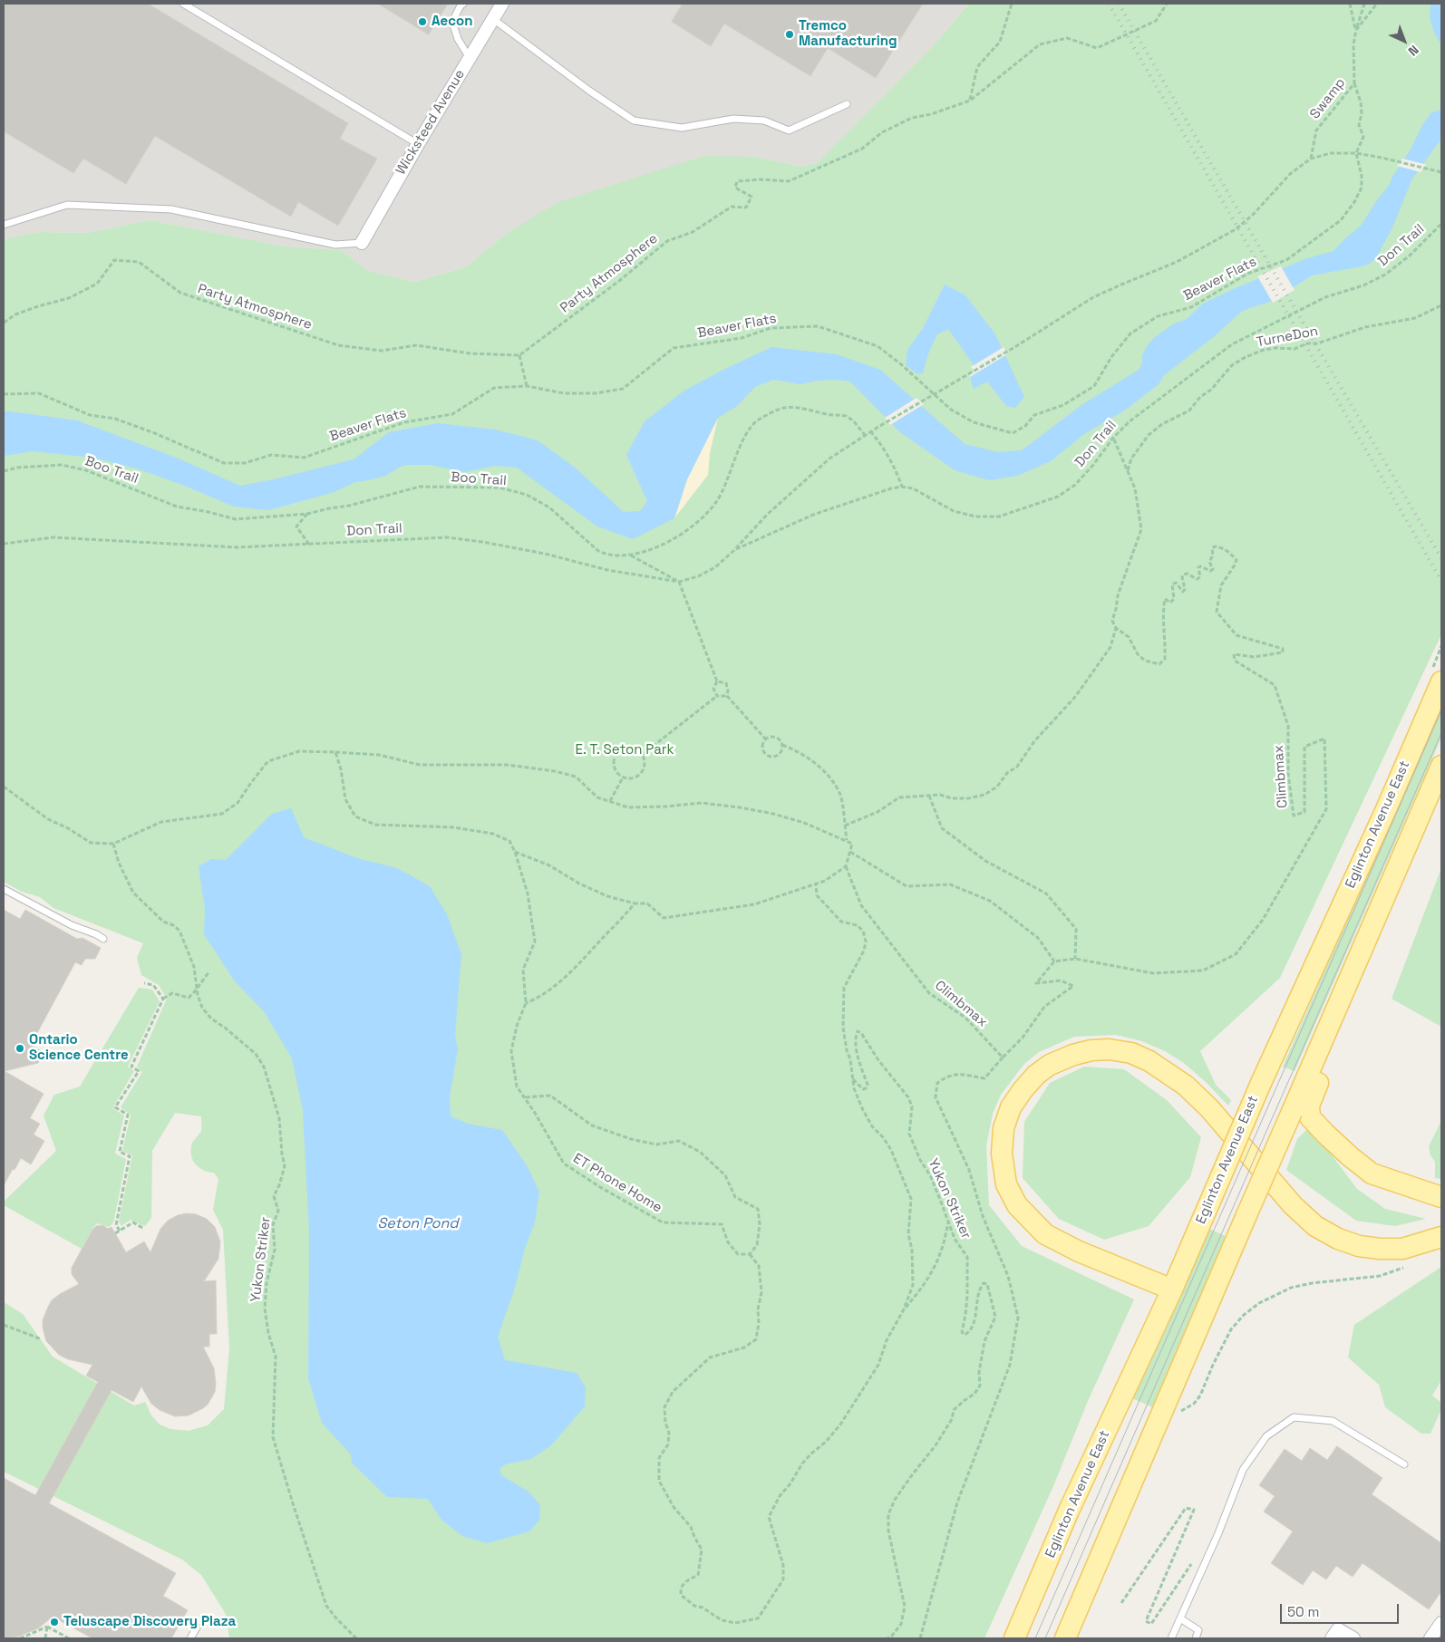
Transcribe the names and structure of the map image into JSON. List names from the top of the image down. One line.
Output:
{"streets":{"main road":["Eglinton Avenue East"],"street":["Wicksteed Avenue"],"path":["Swamp","Don Trail","Party Atmosphere","Beaver Flats","TurneDon","Boo Trail","Climbmax","ET Phone Home","Yukon Striker"]},"crossings":[["Don Trail","Beaver Flats"],["Don Trail","Boo Trail"]],"water":["Seton Pond"],"parks":["E. T. Seton Park"],"places":["Aecon","Tremco Manufacturing","Ontario Science Centre","Teluscape Discovery Plaza"],"scale_bar":"50 m","north":"bottom right"}
